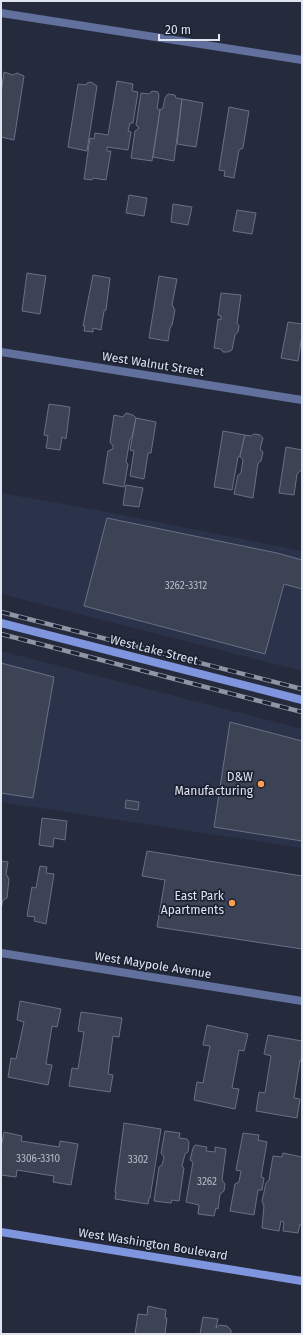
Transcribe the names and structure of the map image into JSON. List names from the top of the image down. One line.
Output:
{"streets":{"main road":["West Lake Street","West Washington Boulevard"],"street":["West Walnut Street","West Maypole Avenue"]},"places":["D&W Manufacturing","East Park Apartments"],"house_numbers":["3262-3312","3306-3310","3302","3262"],"scale_bar":"20 m"}
